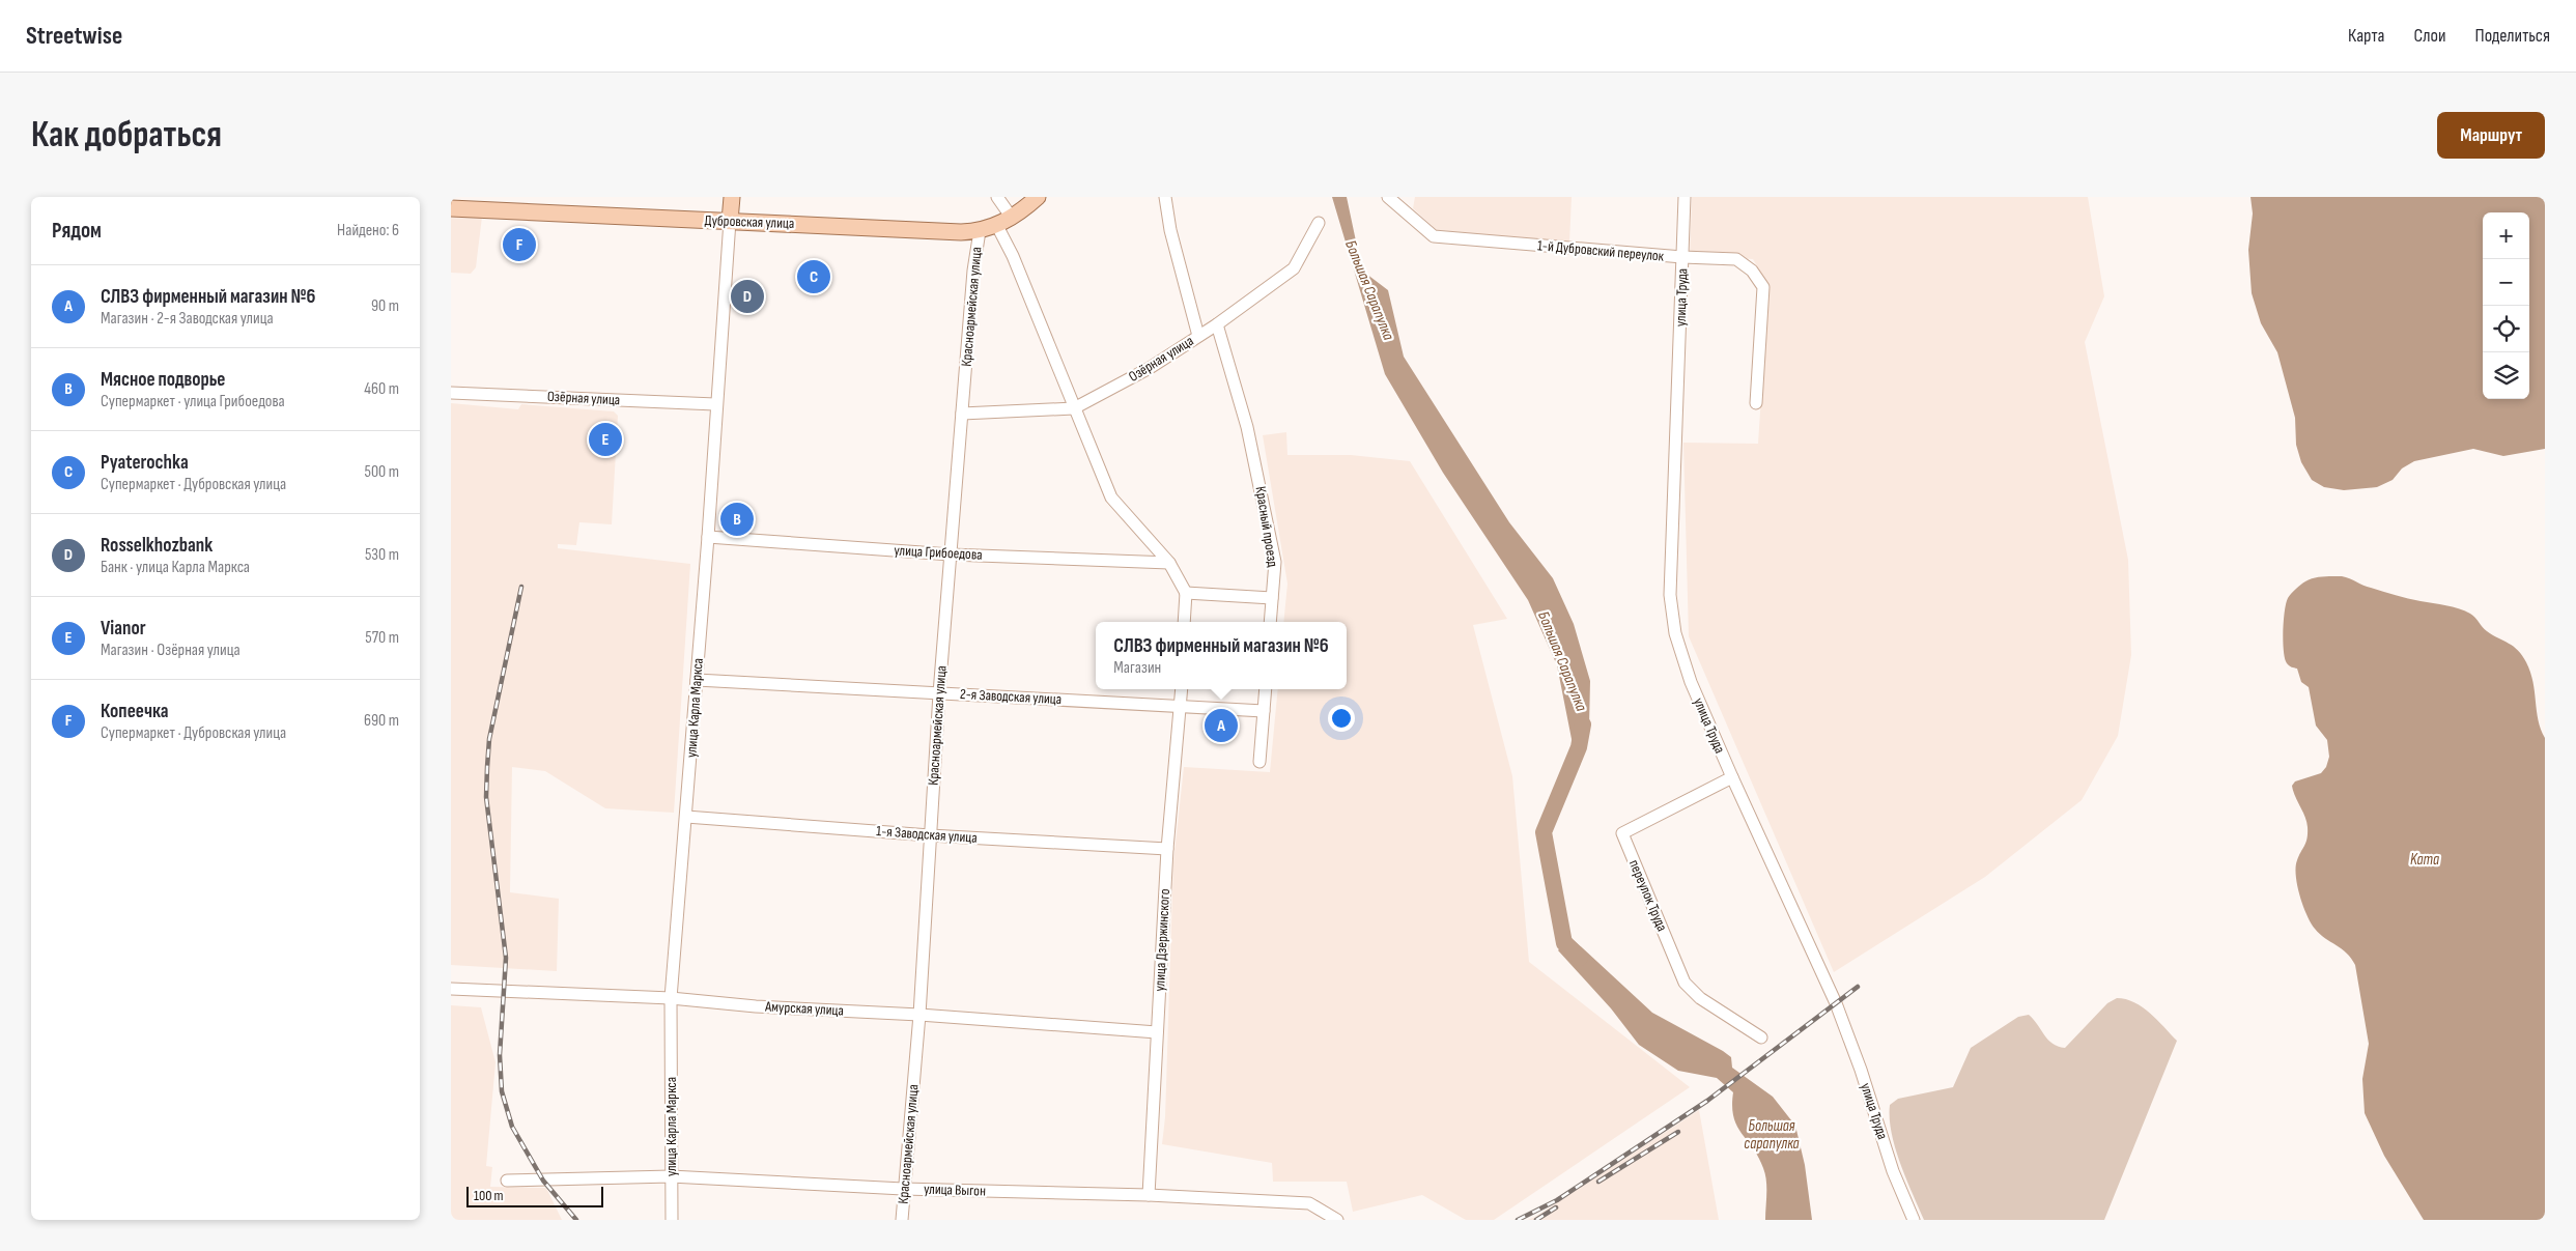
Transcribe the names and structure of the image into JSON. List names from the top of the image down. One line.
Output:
{"streets":{"main road":["Дубровская улица","улица Карла Маркса"],"street":["1-й Дубровский переулок","улица Труда","Красноармейская улица","Озёрная улица","Красный проезд","улица Грибоедова","2-я Заводская улица","1-я Заводская улица","переулок Труда","улица Дзержинского","Амурская улица","улица Выгон"]},"crossings":[["Дубровская улица","Красноармейская улица"],["Дубровская улица","улица Карла Маркса"],["1-й Дубровский переулок","улица Труда"],["улица Труда","переулок Труда"],["Красноармейская улица","Озёрная улица"],["Красноармейская улица","улица Грибоедова"],["Красноармейская улица","2-я Заводская улица"],["Красноармейская улица","1-я Заводская улица"],["Красноармейская улица","Амурская улица"],["Красноармейская улица","улица Выгон"],["Озёрная улица","Красный проезд"],["Озёрная улица","улица Карла Маркса"],["улица Грибоедова","улица Карла Маркса"],["2-я Заводская улица","улица Карла Маркса"],["2-я Заводская улица","улица Дзержинского"],["улица Карла Маркса","1-я Заводская улица"],["улица Карла Маркса","Амурская улица"],["улица Карла Маркса","улица Выгон"],["1-я Заводская улица","улица Дзержинского"],["улица Дзержинского","Амурская улица"],["улица Дзержинского","улица Выгон"]],"water":["Большая Сарапулка","Kama","Большая сарапулка"],"scale_bar":"100 m","page":{"header":"Streetwise","nav":["Карта","Слои","Поделиться"],"buttons":"Маршрут","title":"Как добраться","heading":["Рядом","Найдено: 6"],"map_buttons":["+","−"],"pins":["F","C","D","E","B","A"],"list":[{"mark":"A","name":"СЛВЗ фирменный магазин №6","note":"Магазин · 2-я Заводская улица","value":"90 m"},{"mark":"B","name":"Мясное подворье","note":"Супермаркет · улица Грибоедова","value":"460 m"},{"mark":"C","name":"Pyaterochka","note":"Супермаркет · Дубровская улица","value":"500 m"},{"mark":"D","name":"Rosselkhozbank","note":"Банк · улица Карла Маркса","value":"530 m"},{"mark":"E","name":"Vianor","note":"Магазин · Озёрная улица","value":"570 m"},{"mark":"F","name":"Копеечка","note":"Супермаркет · Дубровская улица","value":"690 m"}],"popup":["СЛВЗ фирменный магазин №6","Магазин"],"scale":"100 m"}}
